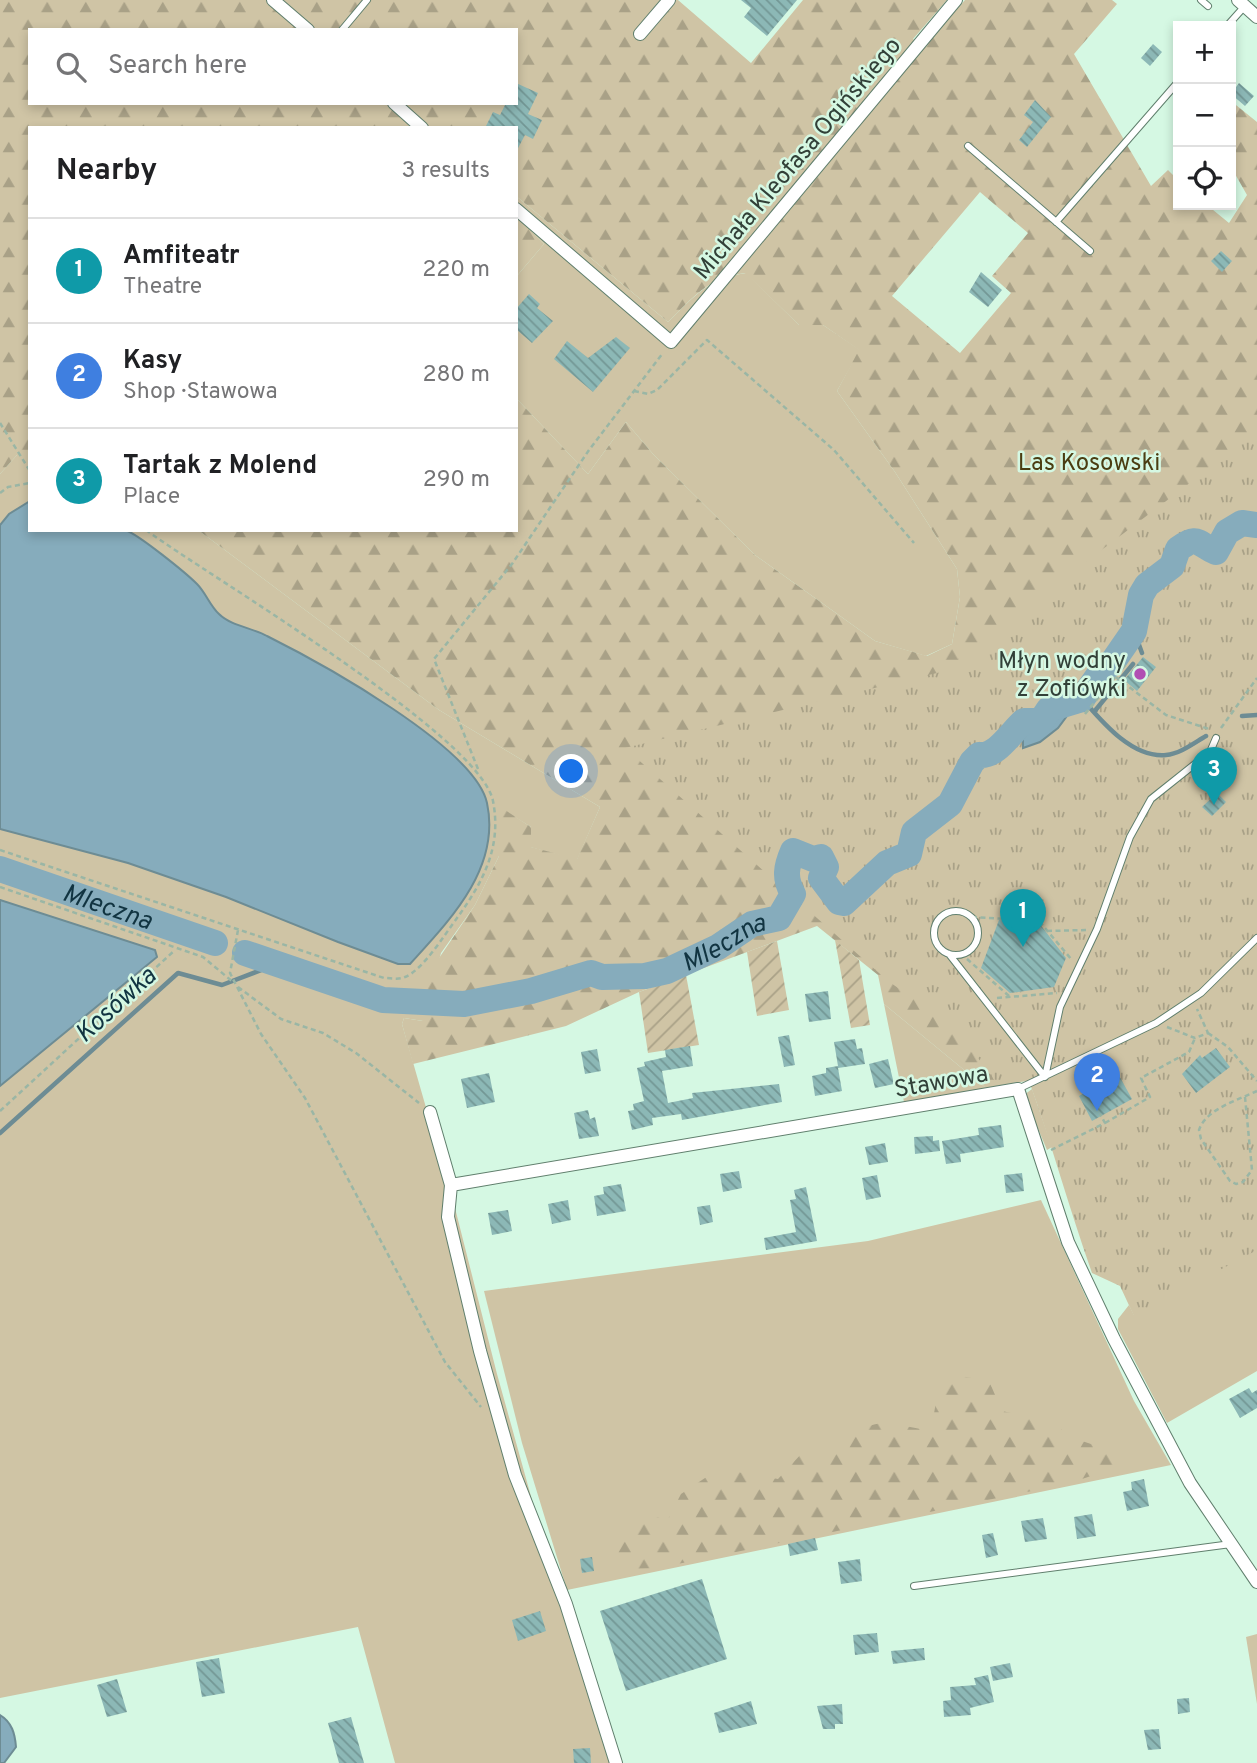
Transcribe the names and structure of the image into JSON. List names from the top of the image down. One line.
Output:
{"streets":{"street":["Michała Kleofasa Ogińskiego","Stawowa"]},"water":["Mleczna","Kosówka"],"parks":["Las Kosowski"],"places":["Młyn wodny z Zofiówki"],"page":{"map_buttons":["+","−"],"search":"Search here","heading":["Nearby","3 results"],"list":[{"mark":"1","name":"Amfiteatr","note":"Theatre","value":"220 m"},{"mark":"2","name":"Kasy","note":"Shop · Stawowa","value":"280 m"},{"mark":"3","name":"Tartak z Molend","note":"Place","value":"290 m"}],"pins":["3","1","2"]}}
